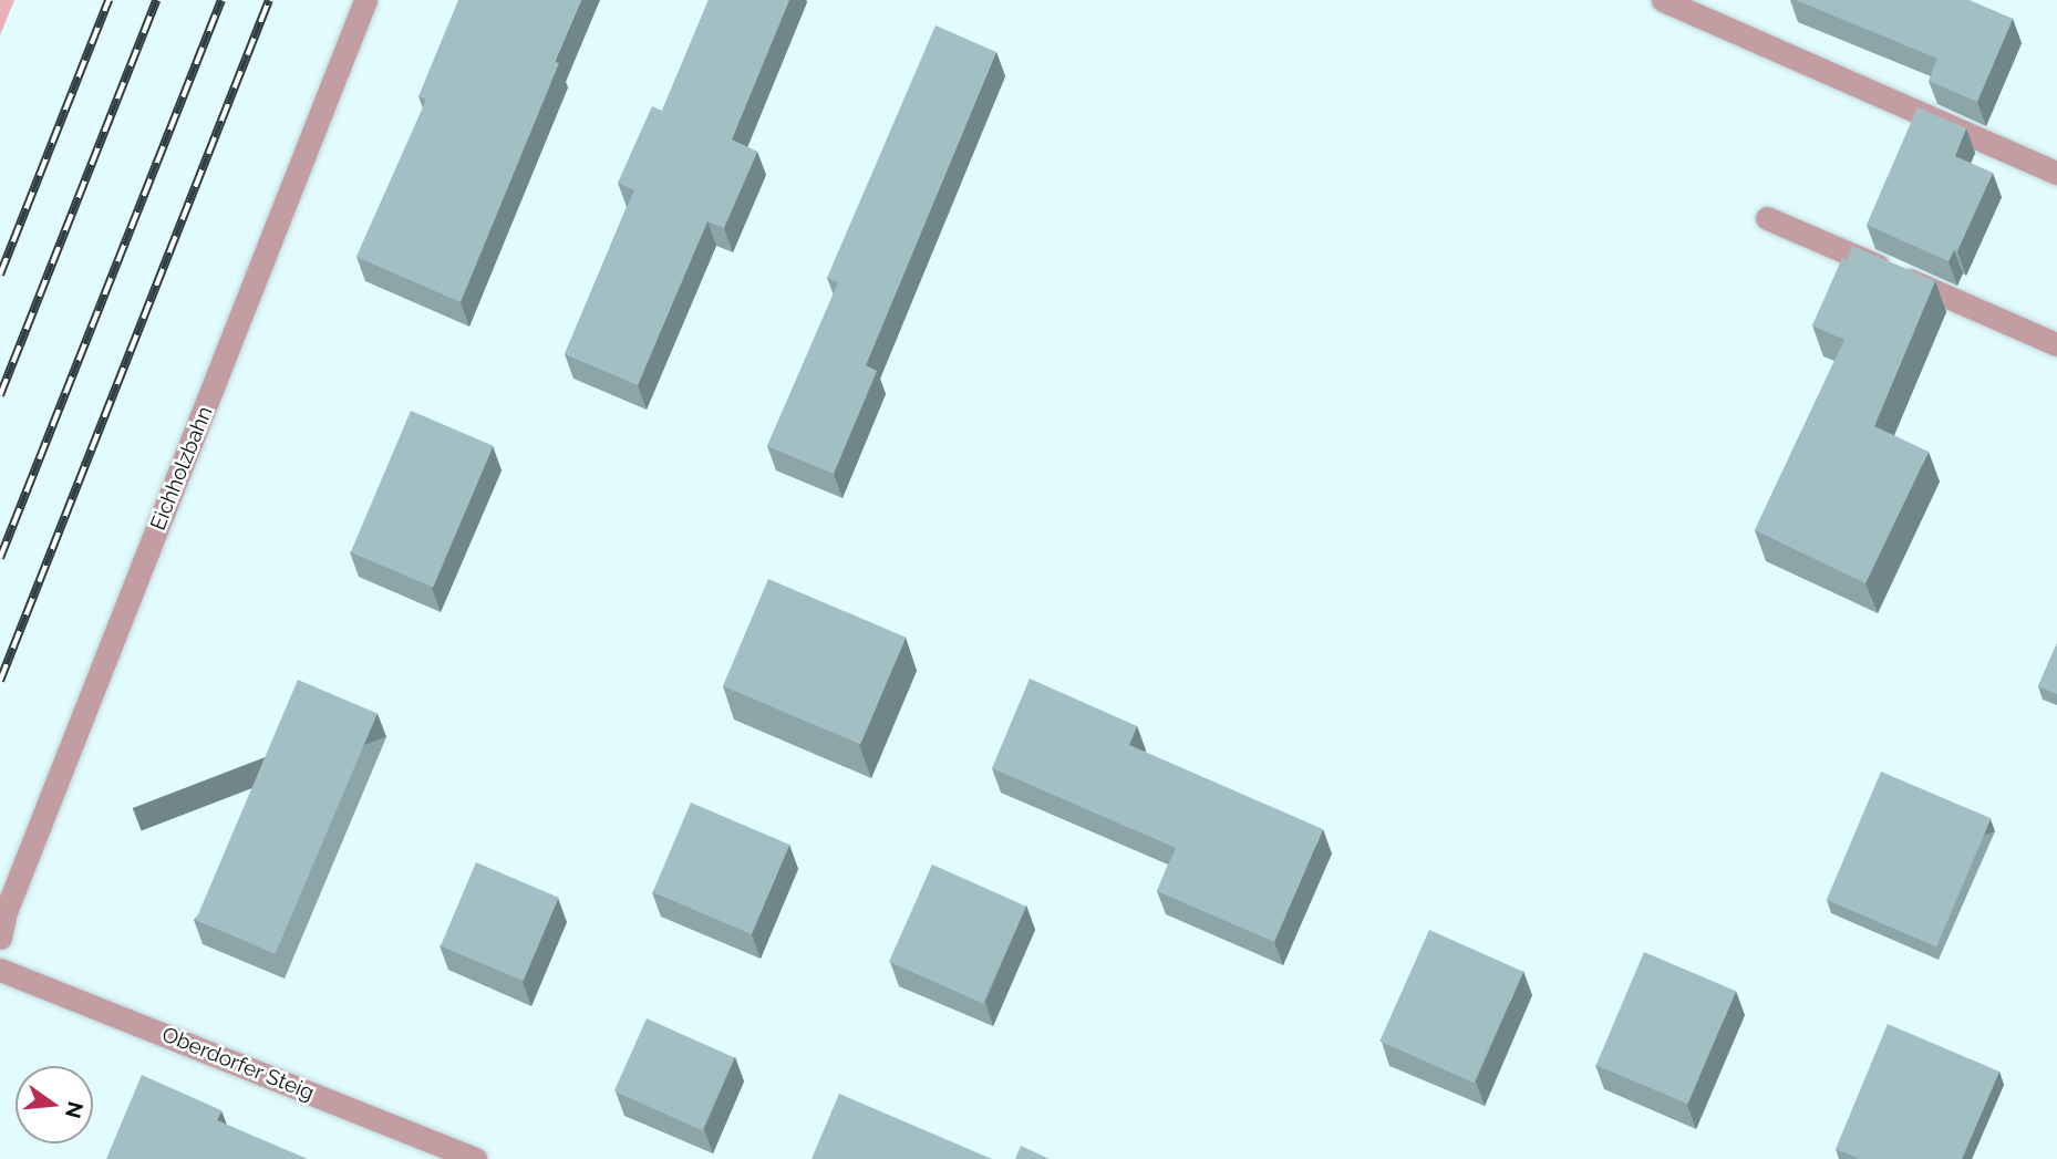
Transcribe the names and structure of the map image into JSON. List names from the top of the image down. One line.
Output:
{"streets":{"street":["Eichholzbahn","Oberdorfer Steig"]},"north":"right"}
